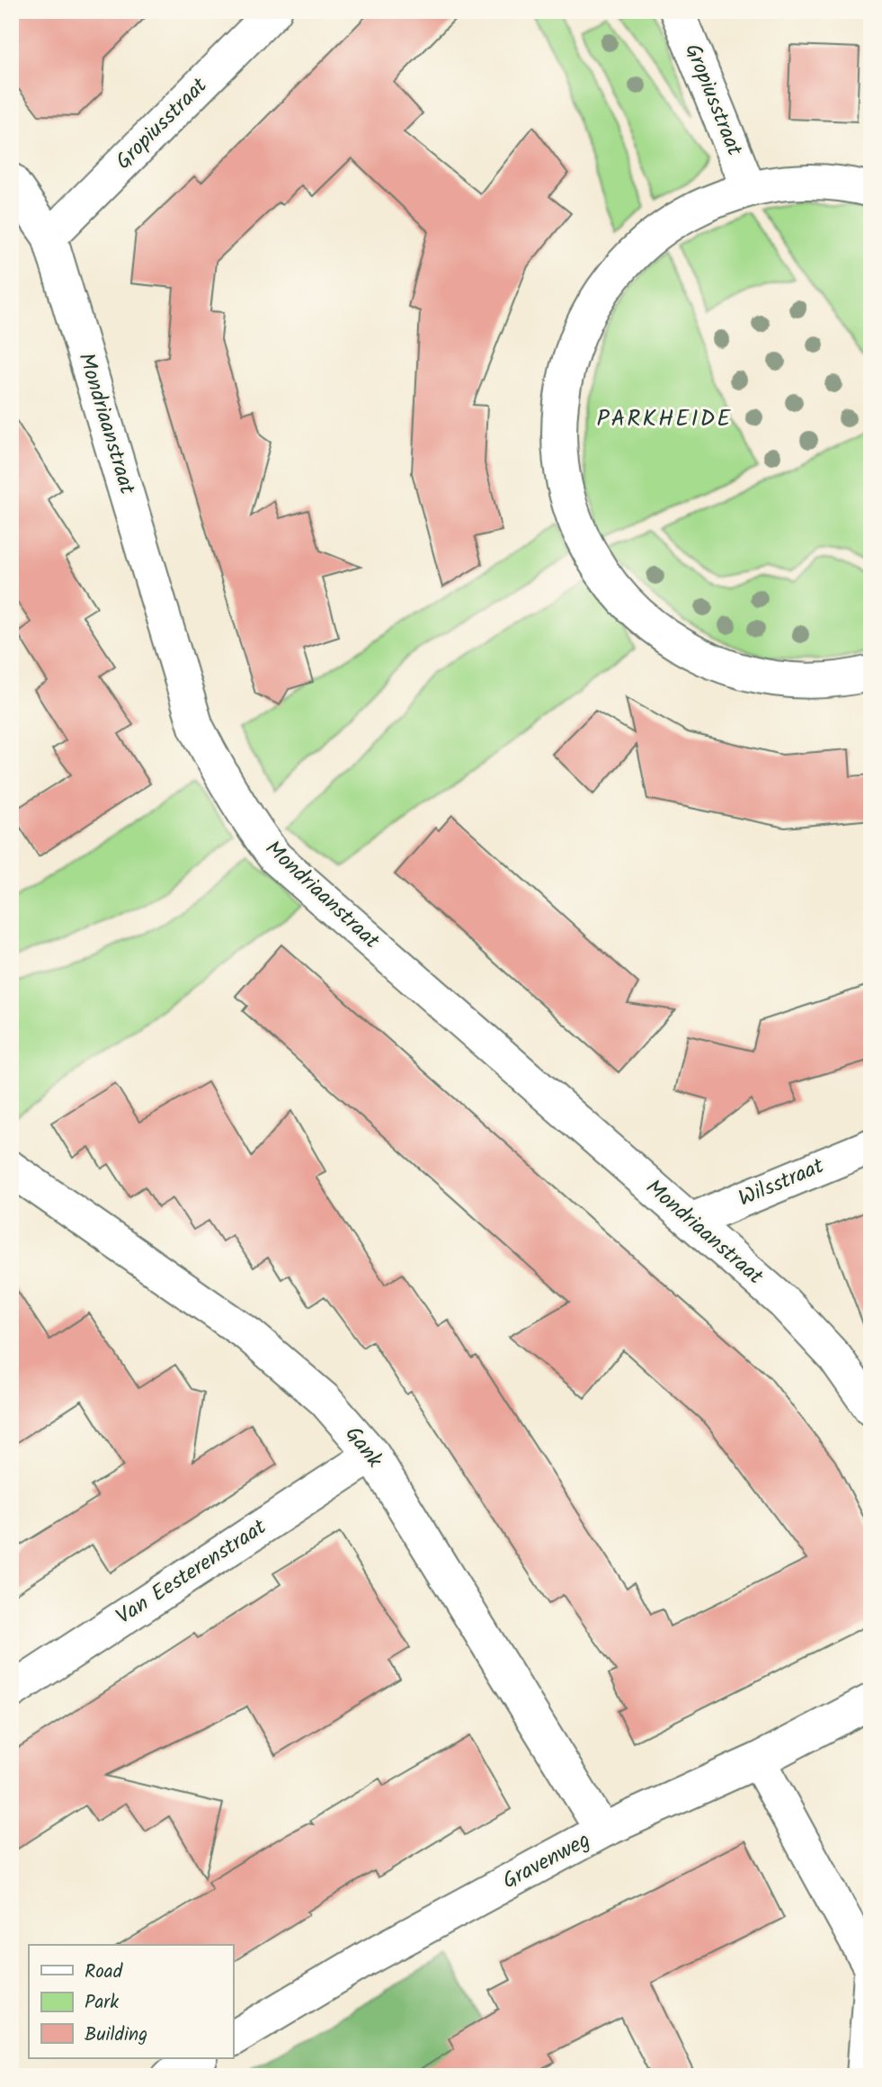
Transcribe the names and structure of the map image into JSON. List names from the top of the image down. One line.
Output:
{"streets":{"street":["Gropiusstraat","Mondriaanstraat","Wilsstraat","Gank","Van Eesterenstraat","Gravenweg"]},"crossings":[["Gropiusstraat","Mondriaanstraat"],["Mondriaanstraat","Wilsstraat"],["Gank","Van Eesterenstraat"],["Gank","Gravenweg"]],"districts":["PARKHEIDE"],"legend":["Road","Park","Building"]}
